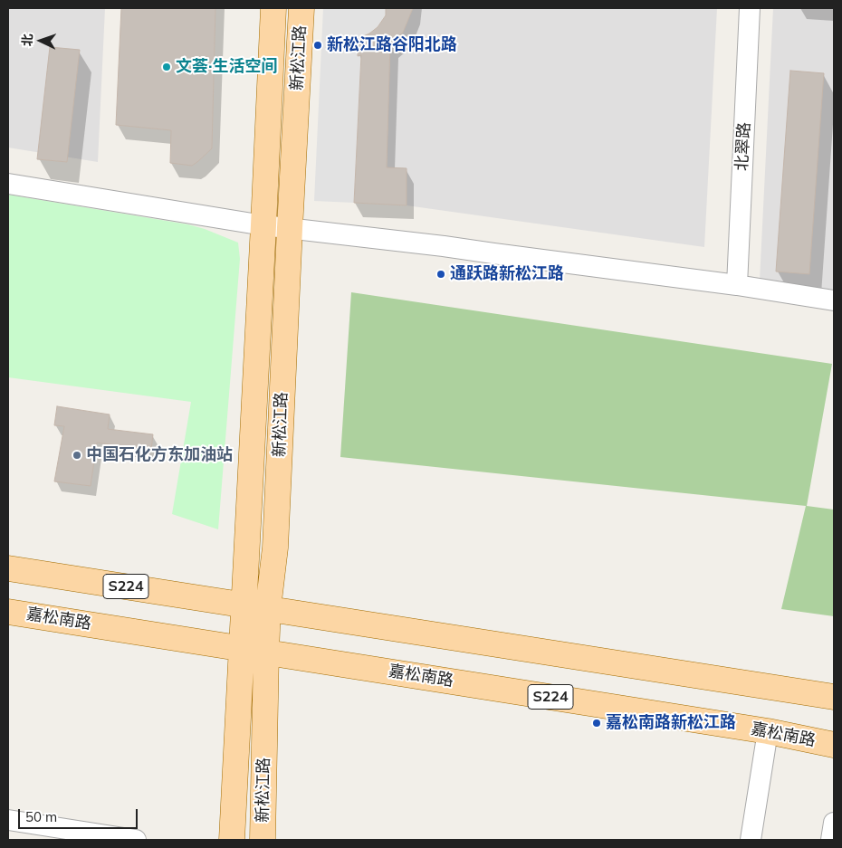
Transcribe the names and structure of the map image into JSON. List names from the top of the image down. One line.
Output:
{"streets":{"main road":["新松江路","S224","嘉松南路"],"street":["北翠路"]},"crossings":[["新松江路","S224"],["新松江路","嘉松南路"]],"places":["新松江路谷阳北路","文荟·生活空间","通跃路新松江路","中国石化方东加油站","嘉松南路新松江路"],"scale_bar":"50 m","north":"left"}
